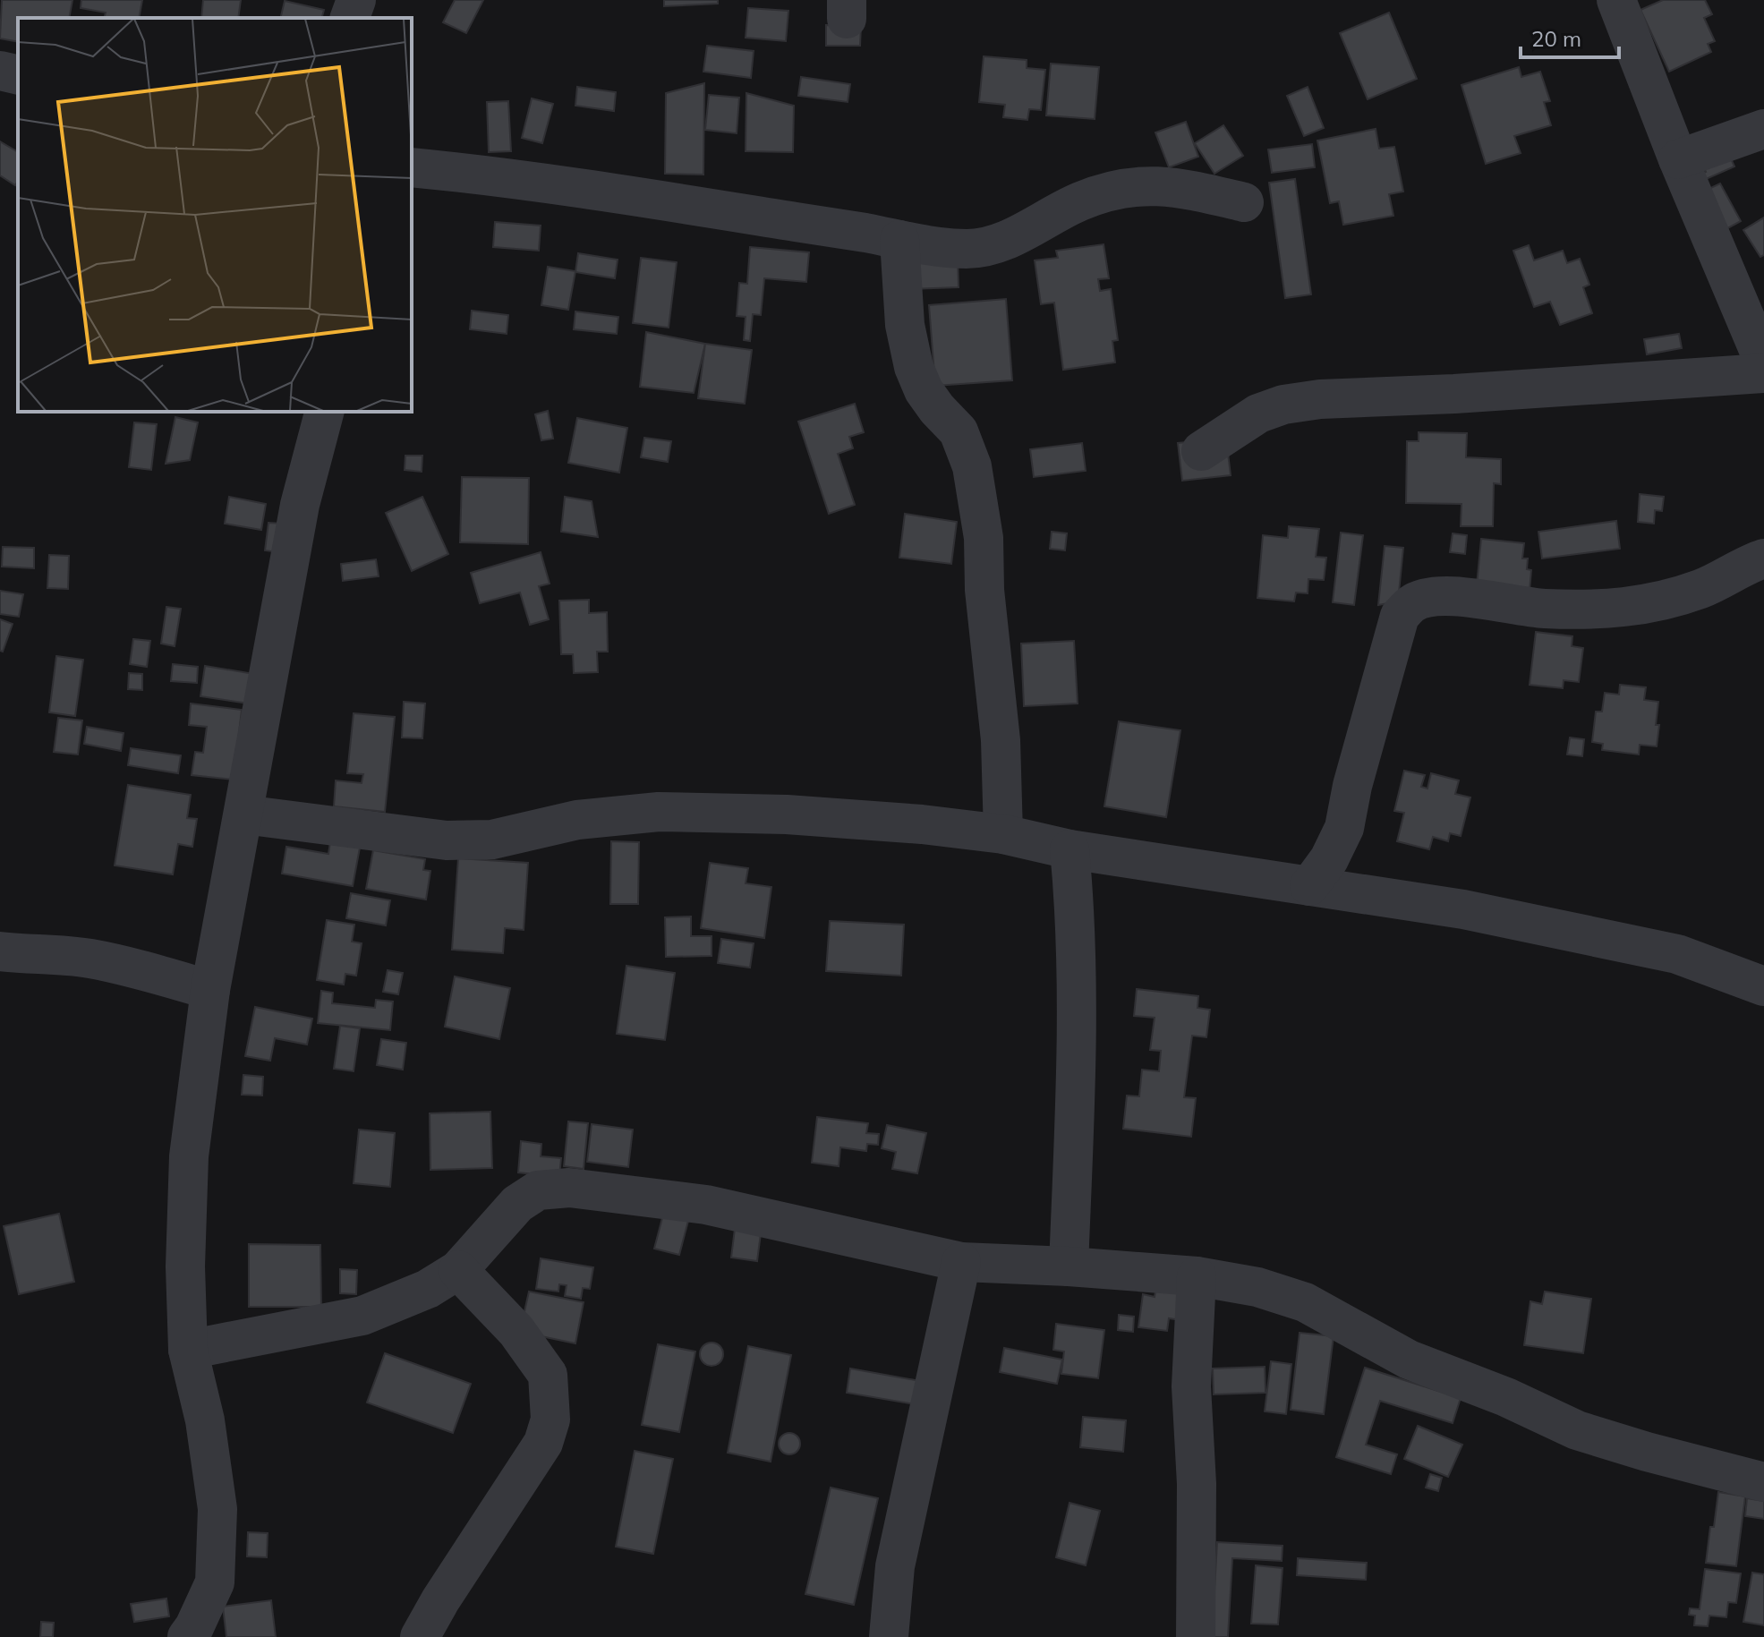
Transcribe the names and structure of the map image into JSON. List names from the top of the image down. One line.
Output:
{"scale_bar":"20 m"}
